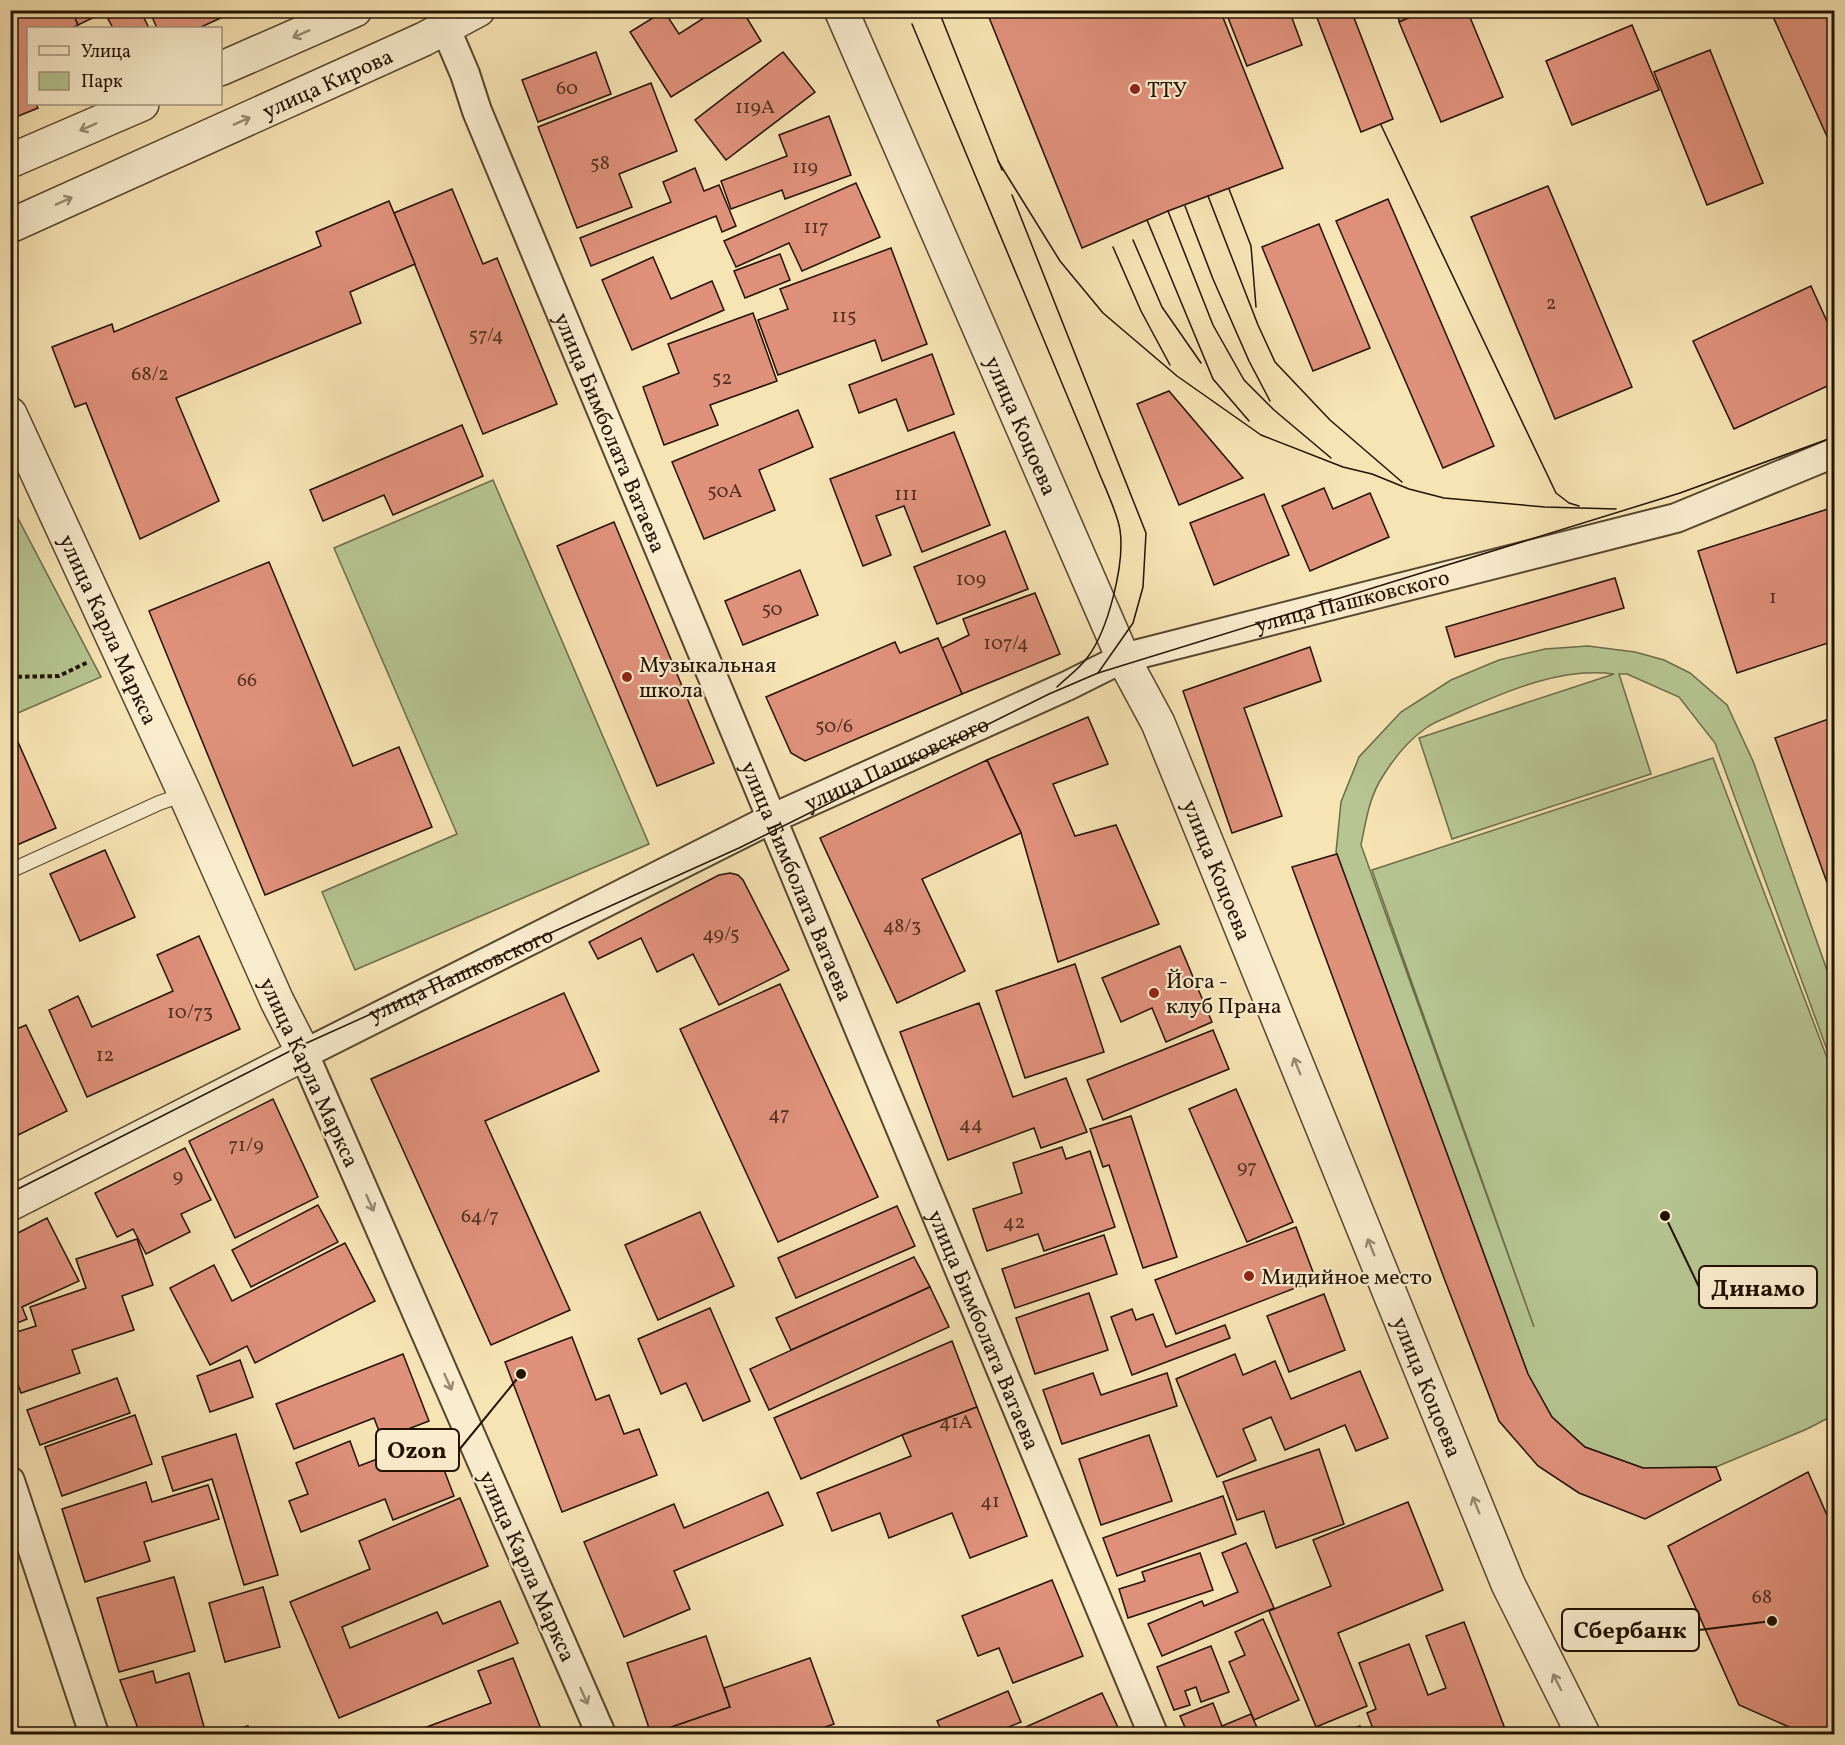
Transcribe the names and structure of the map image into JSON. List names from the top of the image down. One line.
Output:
{"streets":{"street":["улица Кирова","улица Коцоева","улица Бимболата Ватаева","улица Пашковского","улица Карла Маркса"]},"crossings":[["улица Кирова","улица Бимболата Ватаева"],["улица Коцоева","улица Пашковского"],["улица Бимболата Ватаева","улица Пашковского"],["улица Пашковского","улица Карла Маркса"]],"one_way":["улица Коцоева","улица Карла Маркса"],"places":["ТТУ","Музыкальная школа","Йога - клуб Прана","Динамо","Мидийное место","Ozon","Сбербанк"],"house_numbers":["60","119А","58","119","117","2","115","57/4","68/2","52","50А","111","109","1","50","107/4","66","50/6","48/3","49/5","10/73","12","47","44","71/9","97","9","64/7","42","41А","41","68"],"legend":["Улица","Парк"]}
